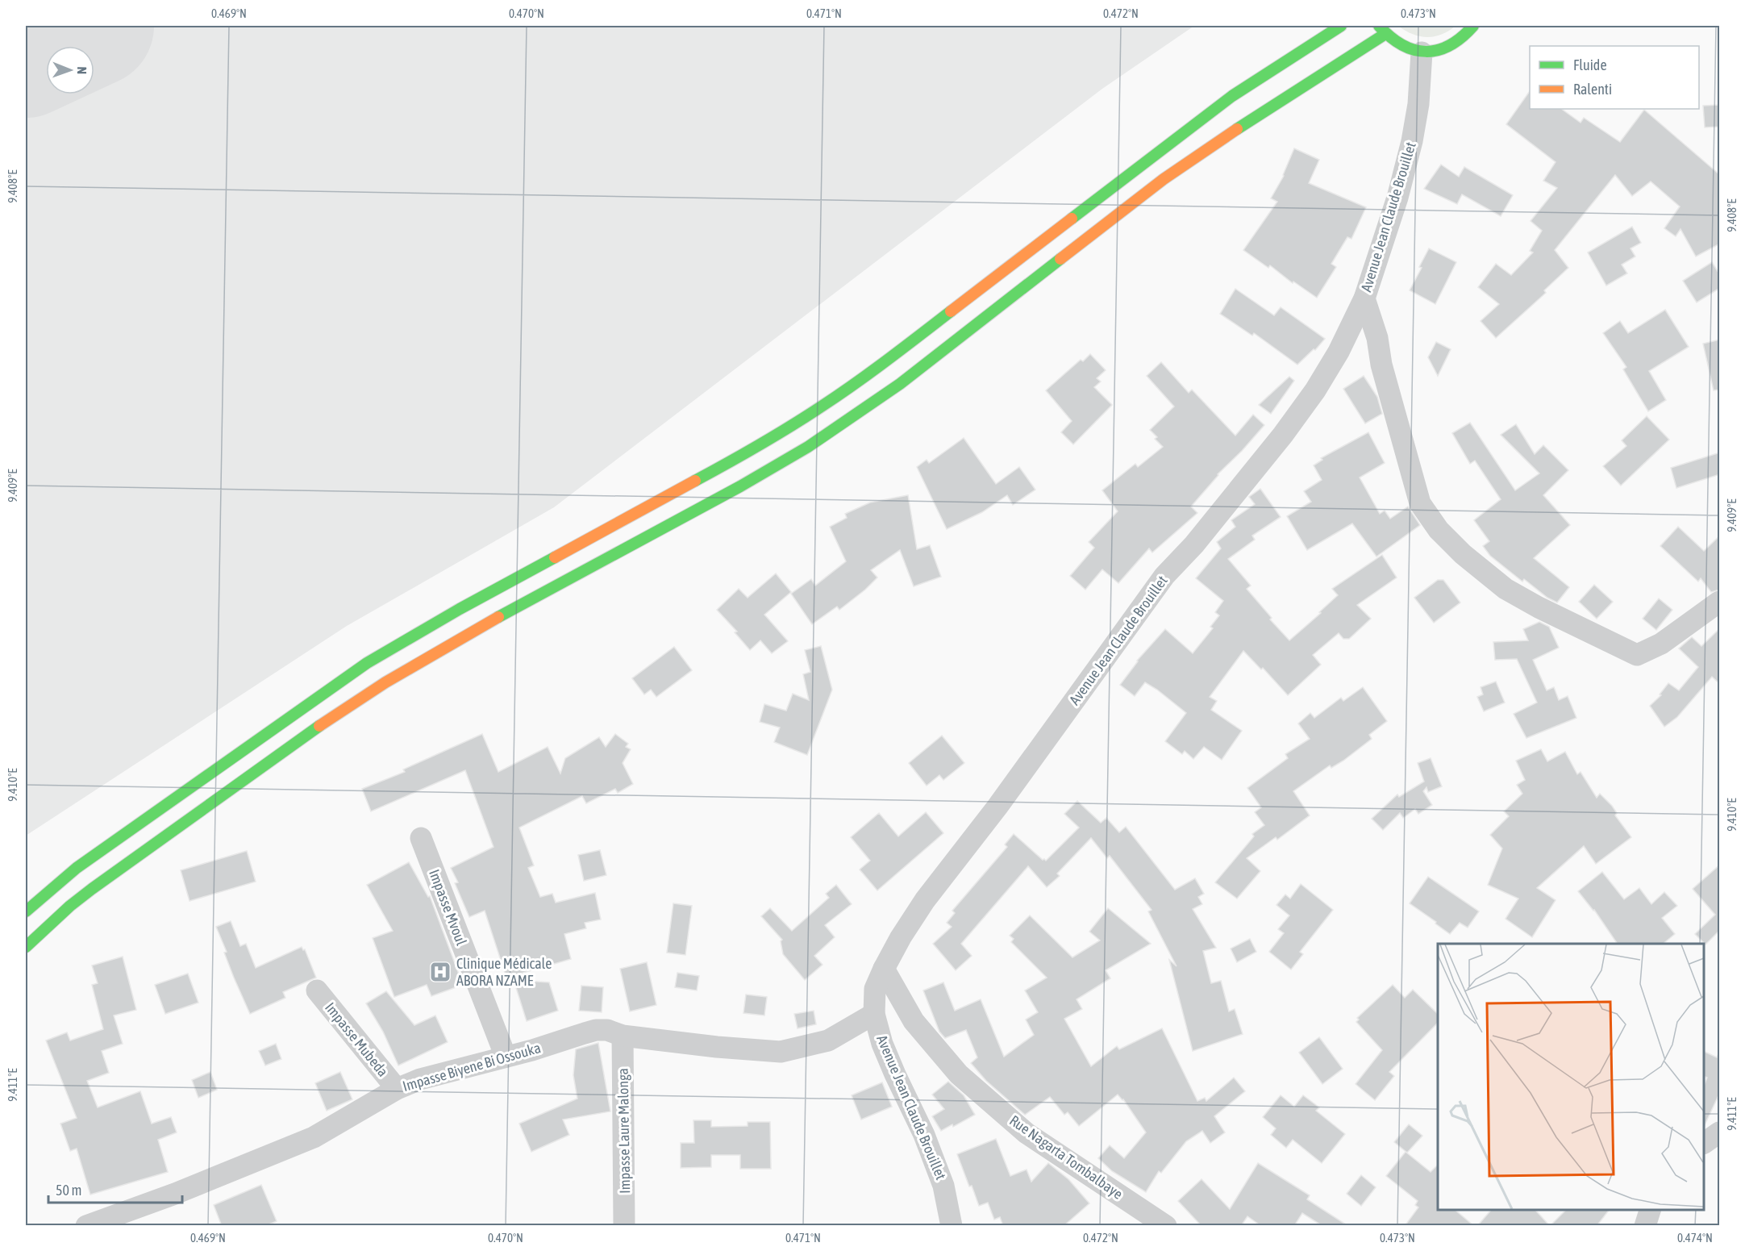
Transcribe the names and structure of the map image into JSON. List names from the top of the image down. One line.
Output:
{"streets":{"street":["Avenue Jean Claude Brouillet","Impasse Mvoul","Impasse Mubeda","Impasse Biyene Bi Ossouka","Impasse Laure Malonga","Rue Nagarta Tombalbaye"]},"crossings":[["Avenue Jean Claude Brouillet","Impasse Biyene Bi Ossouka"],["Avenue Jean Claude Brouillet","Rue Nagarta Tombalbaye"],["Impasse Mvoul","Impasse Biyene Bi Ossouka"],["Impasse Mubeda","Impasse Biyene Bi Ossouka"],["Impasse Biyene Bi Ossouka","Impasse Laure Malonga"]],"places":{"hospital":["Clinique Médicale ABORA NZAME"]},"legend":["Fluide","Ralenti"],"scale_bar":"50 m","north":"right","coordinates":["0.469°N","0.470°N","0.471°N","0.472°N","0.473°N","9.408°E","9.409°E","9.410°E","9.411°E","0.474°N"]}
